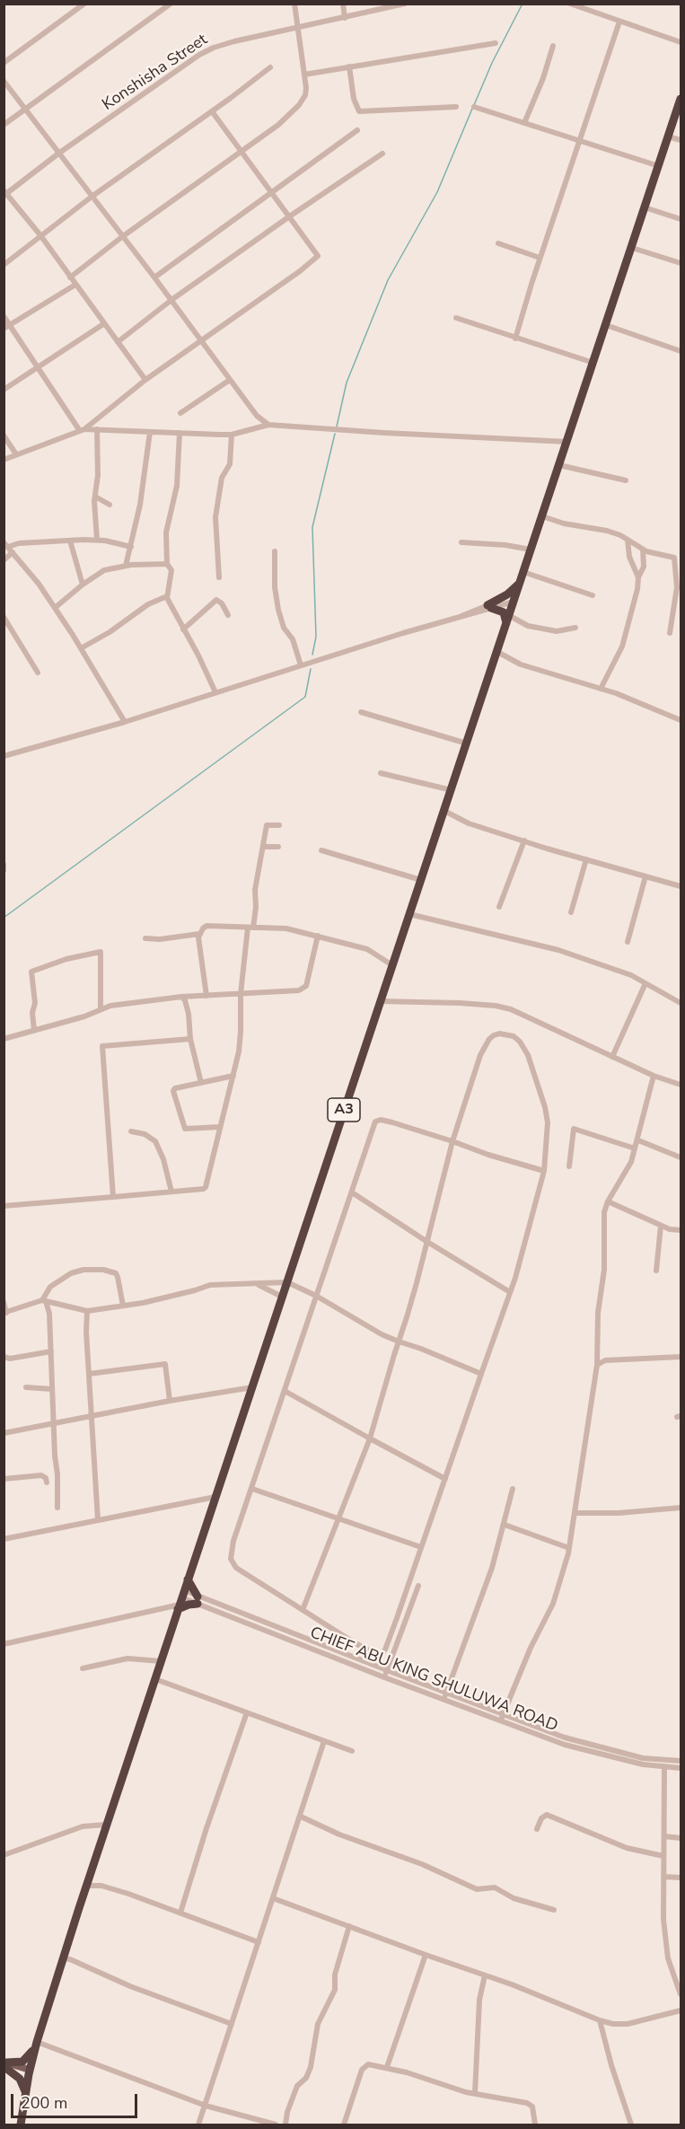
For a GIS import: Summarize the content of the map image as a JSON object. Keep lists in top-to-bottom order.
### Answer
{
  "streets": {
    "highway": ["A3"],
    "street": ["Konshisha Street", "CHIEF ABU KING SHULUWA ROAD"]
  },
  "scale_bar": "200 m"
}
